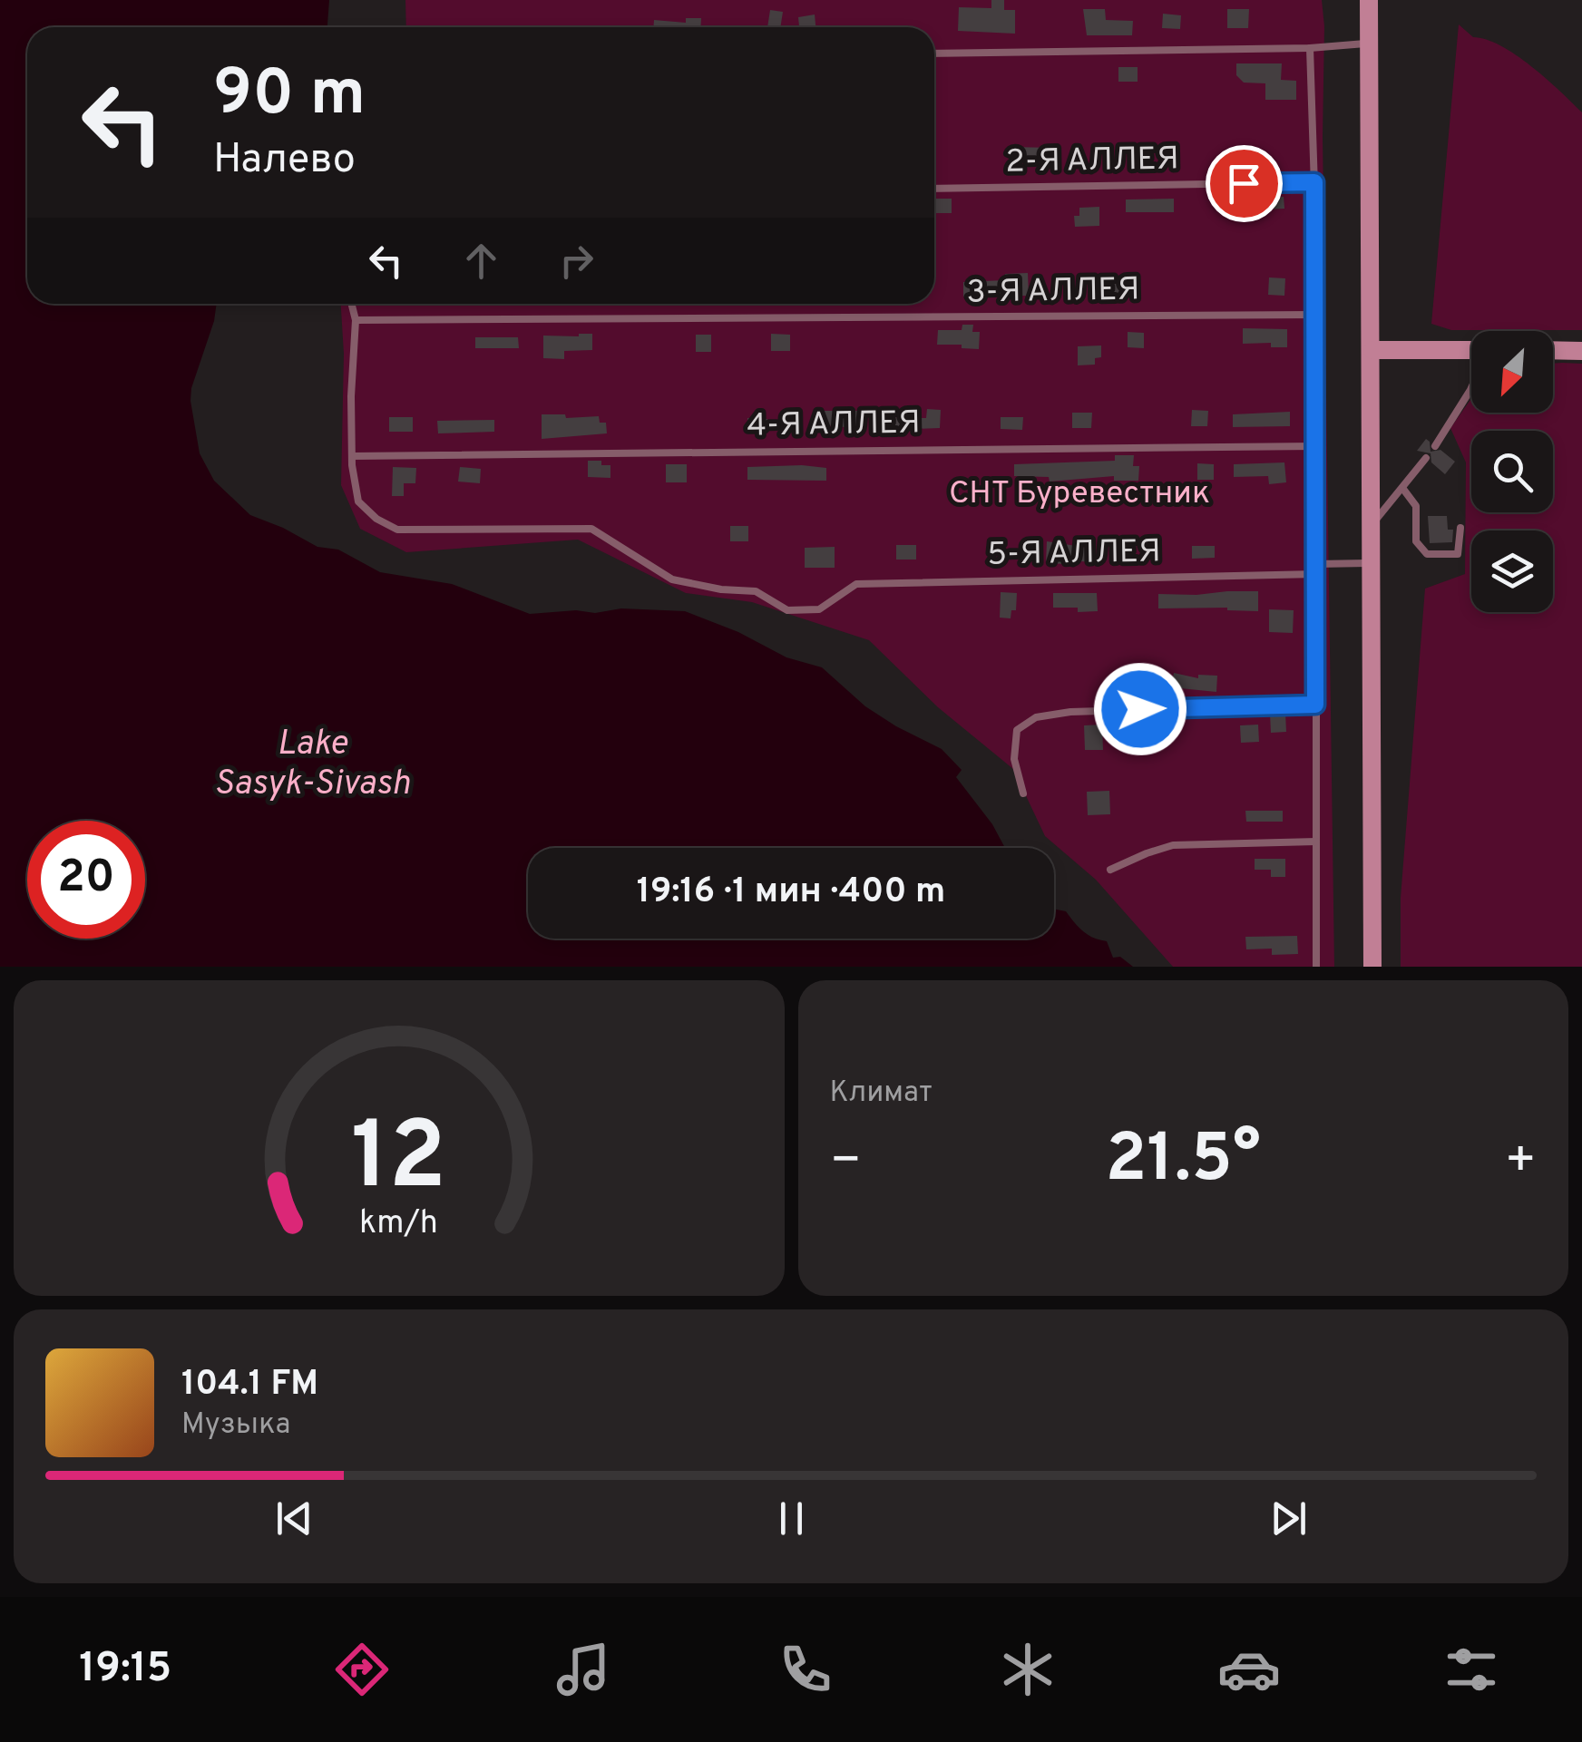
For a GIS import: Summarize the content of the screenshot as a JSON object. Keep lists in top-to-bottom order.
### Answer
{
  "streets": {
    "lane": [
      "2-Я АЛЛЕЯ",
      "3-Я АЛЛЕЯ",
      "4-Я АЛЛЕЯ",
      "5-Я АЛЛЕЯ"
    ]
  },
  "crossings": [
    ["3-Я АЛЛЕЯ", "5-Я АЛЛЕЯ"],
    ["4-Я АЛЛЕЯ", "5-Я АЛЛЕЯ"]
  ],
  "water": ["Lake Sasyk-Sivash"],
  "parks": ["СНТ Буревестник"],
  "north": "bottom left",
  "page": {
    "turn": ["90 m", "Налево"],
    "limit": "20",
    "trip": "19:16 · 1 мин · 400 m",
    "tile": "Климат",
    "heat": ["−", "21.5°", "+"],
    "song": ["104.1 FM", "Музыка"],
    "tabs": "19:15",
    "gauge": ["12", "km/h"]
  }
}
